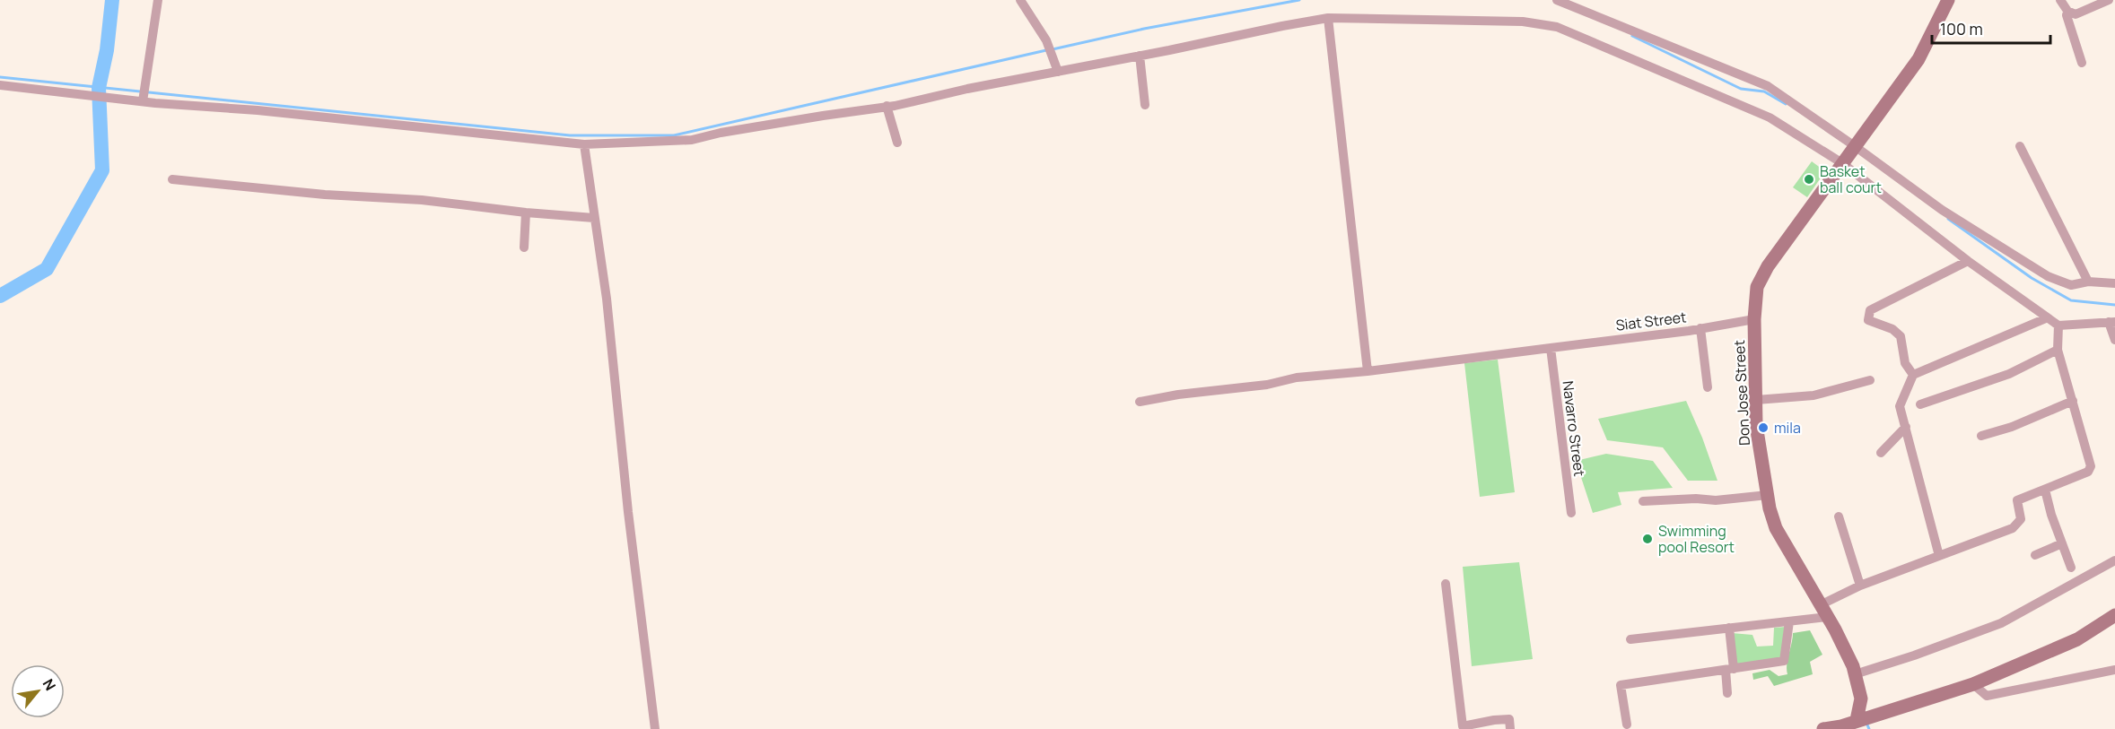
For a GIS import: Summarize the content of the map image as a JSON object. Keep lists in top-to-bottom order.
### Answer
{
  "streets": {
    "street": ["Siat Street", "Don Jose Street", "Navarro Street"]
  },
  "crossings": [
    ["Siat Street", "Don Jose Street"],
    ["Siat Street", "Navarro Street"]
  ],
  "places": ["Basket ball court", "mila", "Swimming pool Resort"],
  "scale_bar": "100 m",
  "north": "top right"
}
